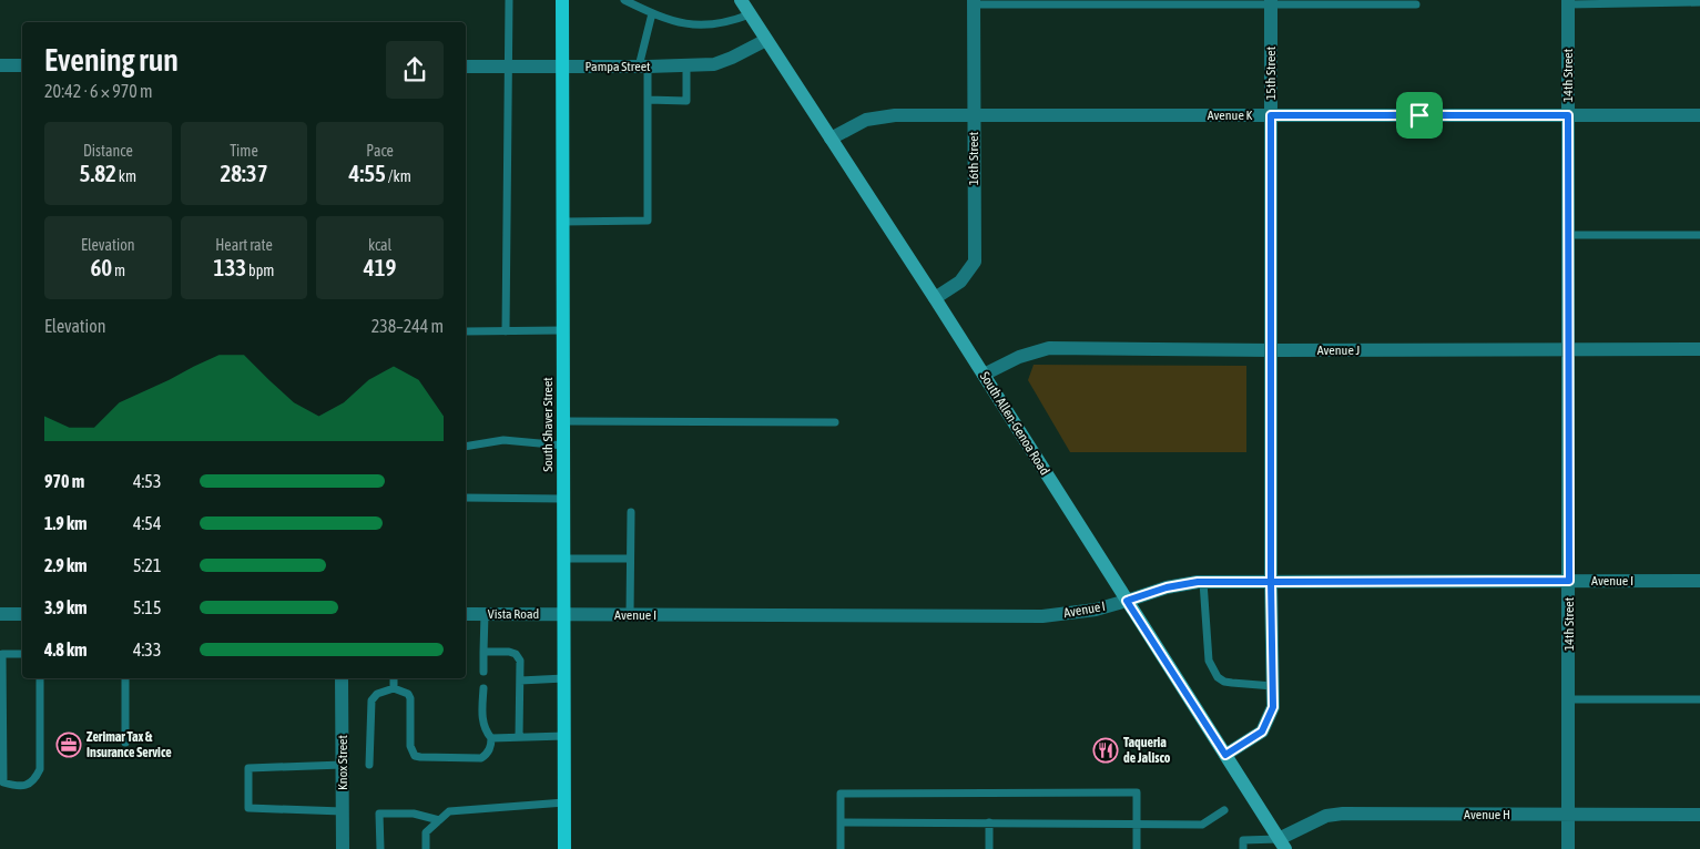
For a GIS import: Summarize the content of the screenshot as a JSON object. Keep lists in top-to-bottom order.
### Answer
{
  "streets": {
    "main road": ["South Allen-Genoa Road", "South Shaver Street"],
    "street": [
      "Pampa Street",
      "15th Street",
      "14th Street",
      "Avenue K",
      "16th Street",
      "Avenue J",
      "Avenue I",
      "Vista Road",
      "Knox Street",
      "Avenue H"
    ]
  },
  "crossings": [
    ["Pampa Street", "South Allen-Genoa Road"],
    ["Pampa Street", "South Shaver Street"],
    ["15th Street", "Avenue K"],
    ["15th Street", "Avenue J"],
    ["15th Street", "South Allen-Genoa Road"],
    ["15th Street", "Avenue I"],
    ["14th Street", "Avenue K"],
    ["14th Street", "Avenue J"],
    ["14th Street", "Avenue I"],
    ["14th Street", "Avenue H"],
    ["Avenue K", "16th Street"],
    ["Avenue K", "South Allen-Genoa Road"],
    ["16th Street", "South Allen-Genoa Road"],
    ["Avenue J", "South Allen-Genoa Road"],
    ["South Allen-Genoa Road", "Avenue I"],
    ["South Allen-Genoa Road", "Avenue H"],
    ["South Shaver Street", "Avenue I"],
    ["South Shaver Street", "Vista Road"],
    ["Avenue I", "Vista Road"]
  ],
  "places": {
    "office": ["Zerimar Tax & Insurance Service"],
    "restaurant": ["Taqueria de Jalisco"]
  },
  "page": {
    "heading": ["Evening run", "20:42 · 6 × 970 m"],
    "stats": [
      ["Distance", "5.82 km"],
      ["Time", "28:37"],
      ["Pace", "4:55 /km"],
      ["Elevation", "60 m"],
      ["Heart rate", "133 bpm"],
      ["kcal", "419"]
    ],
    "chart": ["Elevation", "238–244 m"],
    "list": [
      {
        "name": "970 m",
        "note": "4:53"
      },
      {
        "name": "1.9 km",
        "note": "4:54"
      },
      {
        "name": "2.9 km",
        "note": "5:21"
      },
      {
        "name": "3.9 km",
        "note": "5:15"
      },
      {
        "name": "4.8 km",
        "note": "4:33"
      }
    ]
  }
}
